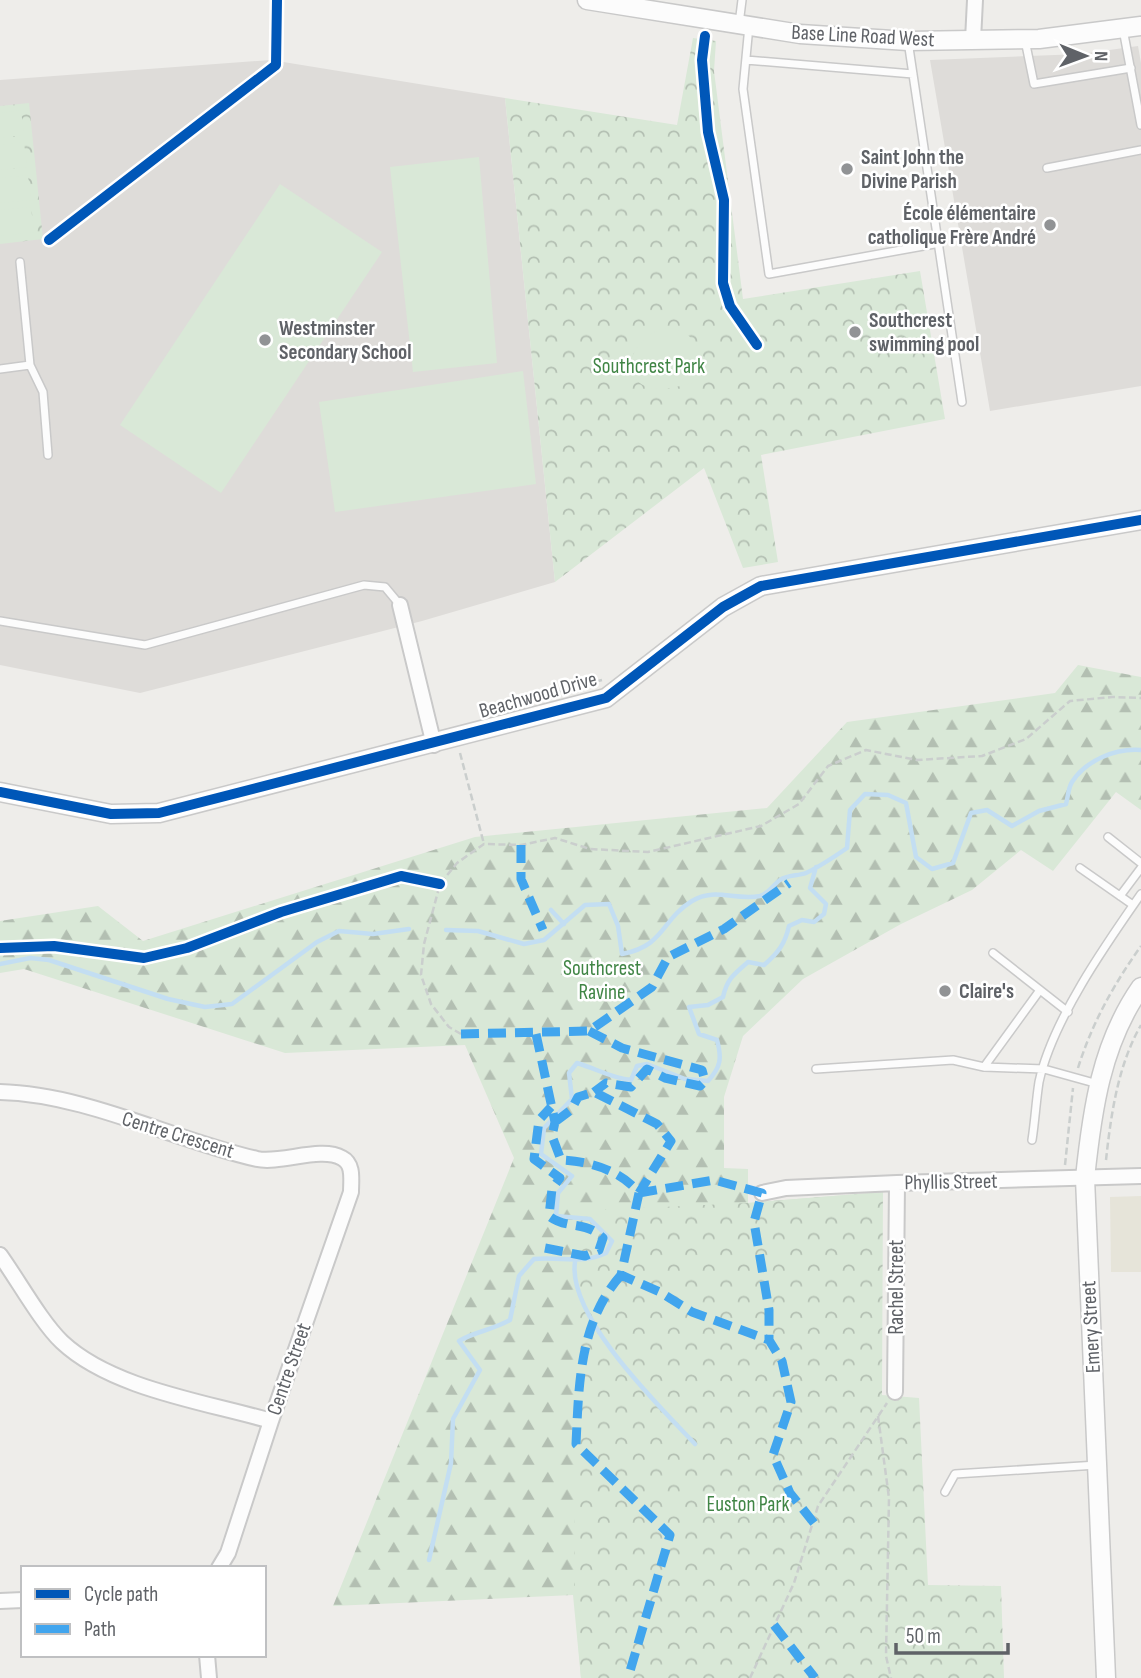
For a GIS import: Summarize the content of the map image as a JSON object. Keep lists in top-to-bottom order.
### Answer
{
  "streets": {
    "street": [
      "Base Line Road West",
      "Beachwood Drive",
      "Centre Crescent",
      "Phyllis Street",
      "Rachel Street",
      "Emery Street",
      "Centre Street"
    ]
  },
  "crossings": [
    ["Centre Crescent", "Centre Street"],
    ["Phyllis Street", "Rachel Street"],
    ["Phyllis Street", "Emery Street"]
  ],
  "parks": ["Southcrest Park", "Southcrest Ravine", "Euston Park"],
  "places": [
    "Saint John the Divine Parish",
    "École élémentaire catholique Frère André",
    "Southcrest swimming pool",
    "Westminster Secondary School",
    "Claire's"
  ],
  "legend": ["Cycle path", "Path"],
  "scale_bar": "50 m",
  "north": "right"
}
